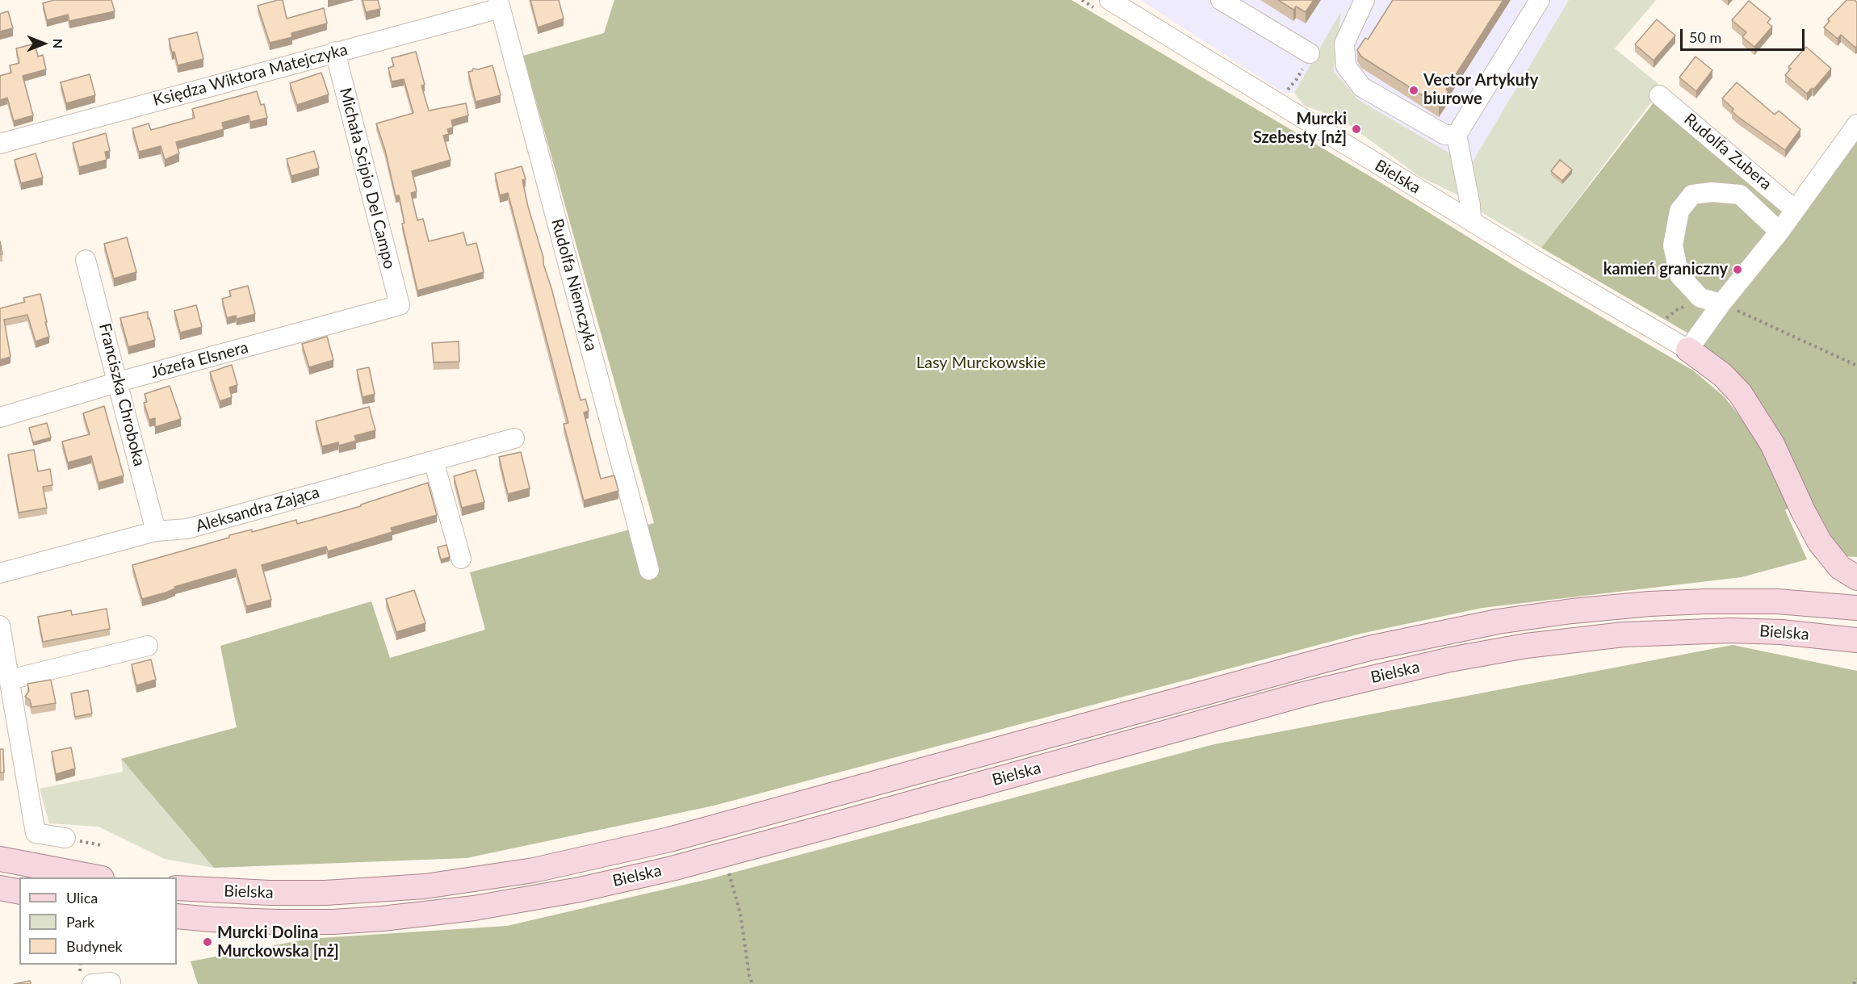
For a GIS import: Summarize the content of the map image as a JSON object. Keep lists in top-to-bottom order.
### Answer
{
  "streets": {
    "main road": ["Bielska"],
    "street": [
      "Księdza Wiktora Matejczyka",
      "Rudolfa Zubera",
      "Michała Scipio Del Campo",
      "Rudolfa Niemczyka",
      "Józefa Elsnera",
      "Franciszka Chroboka",
      "Aleksandra Zająca"
    ]
  },
  "crossings": [
    ["Księdza Wiktora Matejczyka", "Michała Scipio Del Campo"],
    ["Księdza Wiktora Matejczyka", "Rudolfa Niemczyka"],
    ["Michała Scipio Del Campo", "Józefa Elsnera"],
    ["Józefa Elsnera", "Franciszka Chroboka"],
    ["Franciszka Chroboka", "Aleksandra Zająca"]
  ],
  "parks": ["Lasy Murckowskie"],
  "places": [
    "Vector Artykuły biurowe",
    "Murcki Szebesty [nż]",
    "kamień graniczny",
    "Murcki Dolina Murckowska [nż]"
  ],
  "legend": ["Ulica", "Park", "Budynek"],
  "scale_bar": "50 m",
  "north": "right"
}
